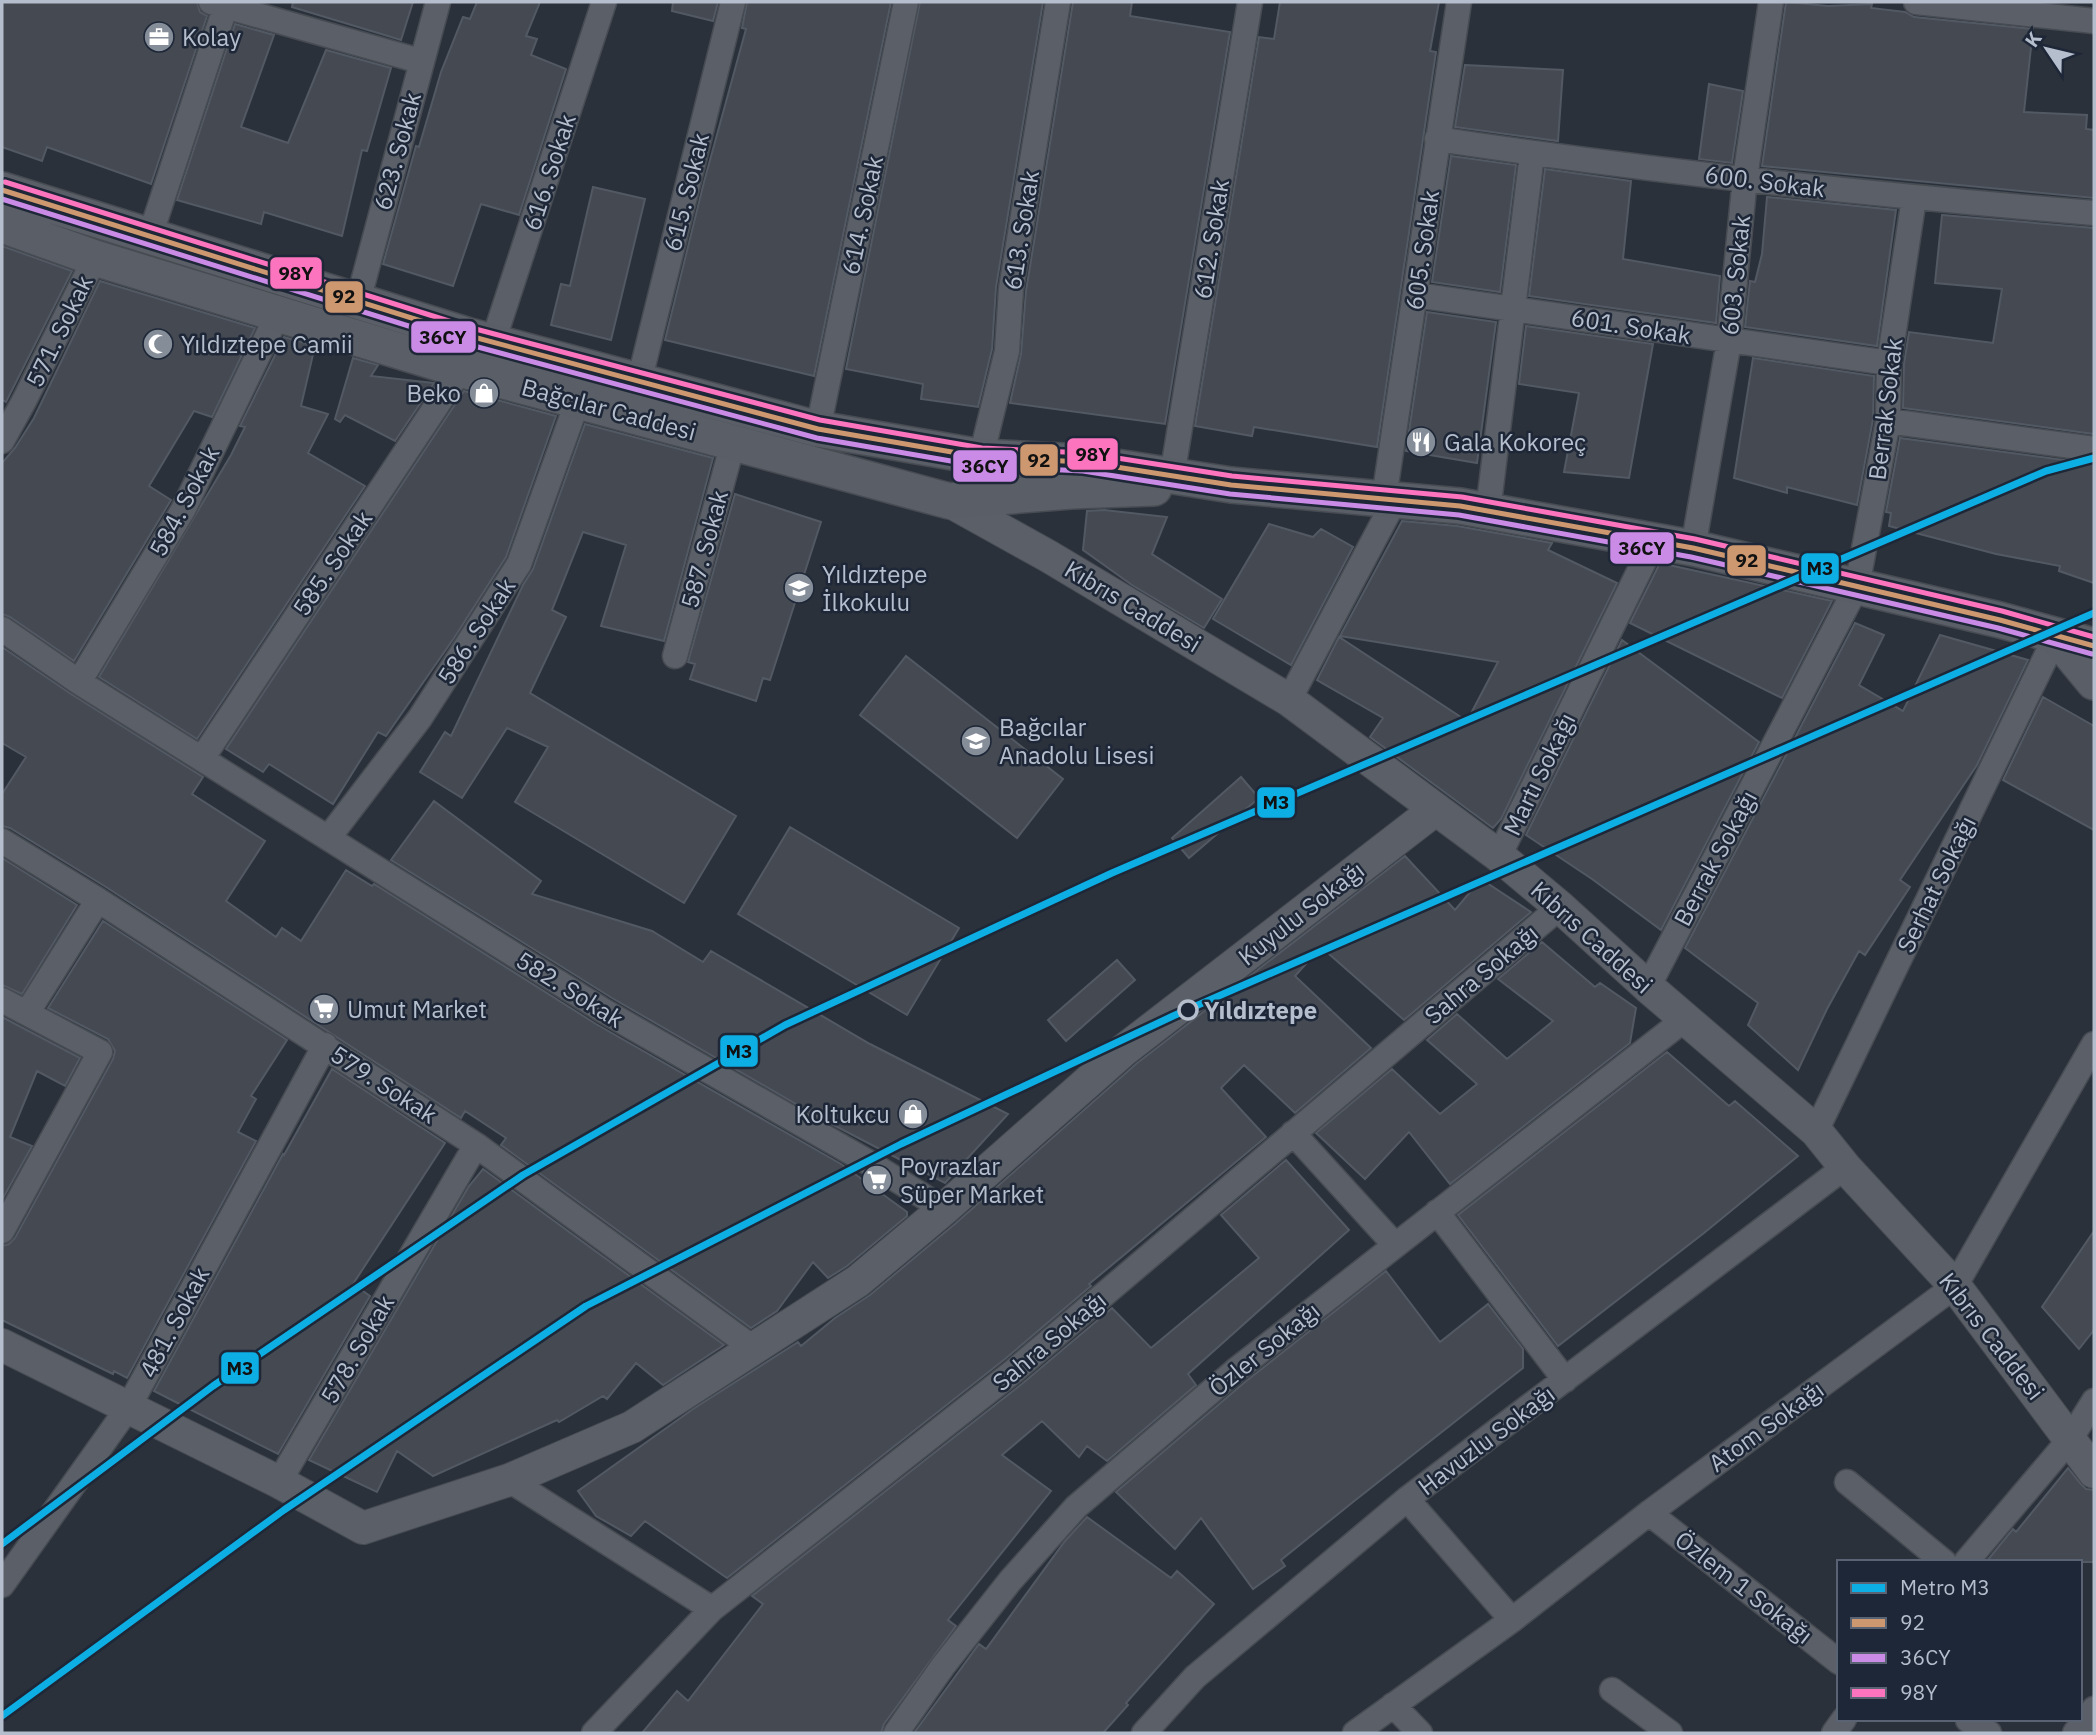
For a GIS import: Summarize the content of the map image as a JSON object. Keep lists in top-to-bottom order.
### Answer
{
  "streets": {
    "main road": ["Bağcılar Caddesi"],
    "street": [
      "623. Sokak",
      "616. Sokak",
      "600. Sokak",
      "615. Sokak",
      "614. Sokak",
      "613. Sokak",
      "612. Sokak",
      "605. Sokak",
      "603. Sokak",
      "601. Sokak",
      "571. Sokak",
      "Berrak Sokak",
      "584. Sokak",
      "587. Sokak",
      "585. Sokak",
      "Kıbrıs Caddesi",
      "586. Sokak",
      "Martı Sokağı",
      "Berrak Sokağı",
      "Serhat Sokağı",
      "Kuyulu Sokağı",
      "Sahra Sokağı",
      "582. Sokak",
      "579. Sokak",
      "481. Sokak",
      "578. Sokak",
      "Özler Sokağı",
      "Atom Sokağı",
      "Havuzlu Sokağı",
      "Özlem 1 Sokağı"
    ]
  },
  "crossings": [
    ["623. Sokak", "Bağcılar Caddesi"],
    ["616. Sokak", "Bağcılar Caddesi"],
    ["600. Sokak", "605. Sokak"],
    ["600. Sokak", "603. Sokak"],
    ["600. Sokak", "Berrak Sokak"],
    ["615. Sokak", "Bağcılar Caddesi"],
    ["614. Sokak", "Bağcılar Caddesi"],
    ["613. Sokak", "Bağcılar Caddesi"],
    ["612. Sokak", "Bağcılar Caddesi"],
    ["605. Sokak", "601. Sokak"],
    ["605. Sokak", "Bağcılar Caddesi"],
    ["605. Sokak", "Kıbrıs Caddesi"],
    ["603. Sokak", "601. Sokak"],
    ["603. Sokak", "Bağcılar Caddesi"],
    ["601. Sokak", "Berrak Sokak"],
    ["571. Sokak", "Bağcılar Caddesi"],
    ["Bağcılar Caddesi", "Berrak Sokak"],
    ["Bağcılar Caddesi", "584. Sokak"],
    ["Bağcılar Caddesi", "587. Sokak"],
    ["Bağcılar Caddesi", "585. Sokak"],
    ["Bağcılar Caddesi", "Kıbrıs Caddesi"],
    ["Bağcılar Caddesi", "586. Sokak"],
    ["Bağcılar Caddesi", "Martı Sokağı"],
    ["Bağcılar Caddesi", "Serhat Sokağı"],
    ["Berrak Sokak", "Berrak Sokağı"],
    ["584. Sokak", "582. Sokak"],
    ["585. Sokak", "582. Sokak"],
    ["Kıbrıs Caddesi", "Martı Sokağı"],
    ["Kıbrıs Caddesi", "Berrak Sokağı"],
    ["Kıbrıs Caddesi", "Serhat Sokağı"],
    ["Kıbrıs Caddesi", "Kuyulu Sokağı"],
    ["Kıbrıs Caddesi", "Sahra Sokağı"],
    ["Kıbrıs Caddesi", "Özler Sokağı"],
    ["Kıbrıs Caddesi", "Atom Sokağı"],
    ["Kıbrıs Caddesi", "Havuzlu Sokağı"],
    ["586. Sokak", "582. Sokak"],
    ["Kuyulu Sokağı", "582. Sokak"],
    ["Kuyulu Sokağı", "579. Sokak"],
    ["Kuyulu Sokağı", "481. Sokak"],
    ["Kuyulu Sokağı", "578. Sokak"],
    ["579. Sokak", "481. Sokak"],
    ["579. Sokak", "578. Sokak"],
    ["Atom Sokağı", "Özlem 1 Sokağı"]
  ],
  "places": {
    "office": ["Kolay"],
    "mosque": ["Yıldıztepe Camii"],
    "shop": ["Beko", "Koltukcu"],
    "restaurant": ["Gala Kokoreç"],
    "school or university": ["Yıldıztepe İlkokulu", "Bağcılar Anadolu Lisesi"],
    "supermarket": ["Umut Market", "Poyrazlar Süper Market"],
    "other": ["Yıldıztepe"]
  },
  "lines": [
    "transit line 98Y",
    "transit line 92",
    "transit line 36CY",
    "metro line M3"
  ],
  "legend": [
    "Metro M3",
    "92",
    "36CY",
    "98Y"
  ],
  "north": "top left"
}
